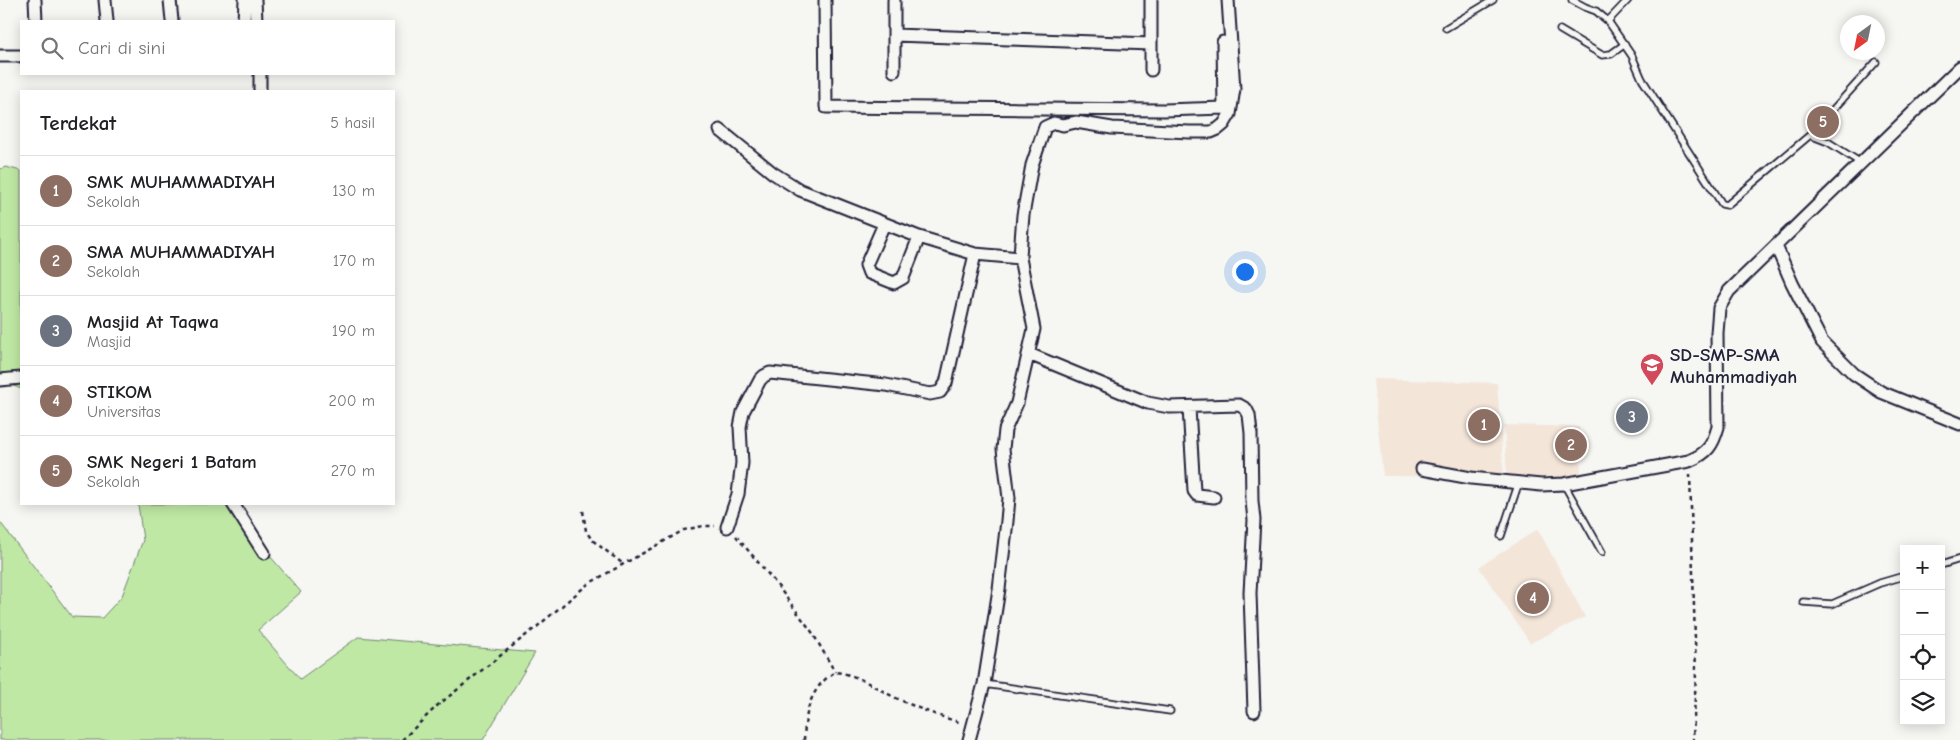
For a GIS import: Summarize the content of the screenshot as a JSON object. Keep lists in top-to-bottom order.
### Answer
{
  "places": {
    "school or university": ["SD-SMP-SMA Muhammadiyah"]
  },
  "north": "bottom left",
  "page": {
    "search": "Cari di sini",
    "heading": ["Terdekat", "5 hasil"],
    "pins": [
      "5",
      "3",
      "1",
      "2",
      "4"
    ],
    "list": [
      {
        "mark": "1",
        "name": "SMK MUHAMMADIYAH",
        "note": "Sekolah",
        "value": "130 m"
      },
      {
        "mark": "2",
        "name": "SMA MUHAMMADIYAH",
        "note": "Sekolah",
        "value": "170 m"
      },
      {
        "mark": "3",
        "name": "Masjid At Taqwa",
        "note": "Masjid",
        "value": "190 m"
      },
      {
        "mark": "4",
        "name": "STIKOM",
        "note": "Universitas",
        "value": "200 m"
      },
      {
        "mark": "5",
        "name": "SMK Negeri 1 Batam",
        "note": "Sekolah",
        "value": "270 m"
      }
    ],
    "map_buttons": ["+", "−"]
  }
}
